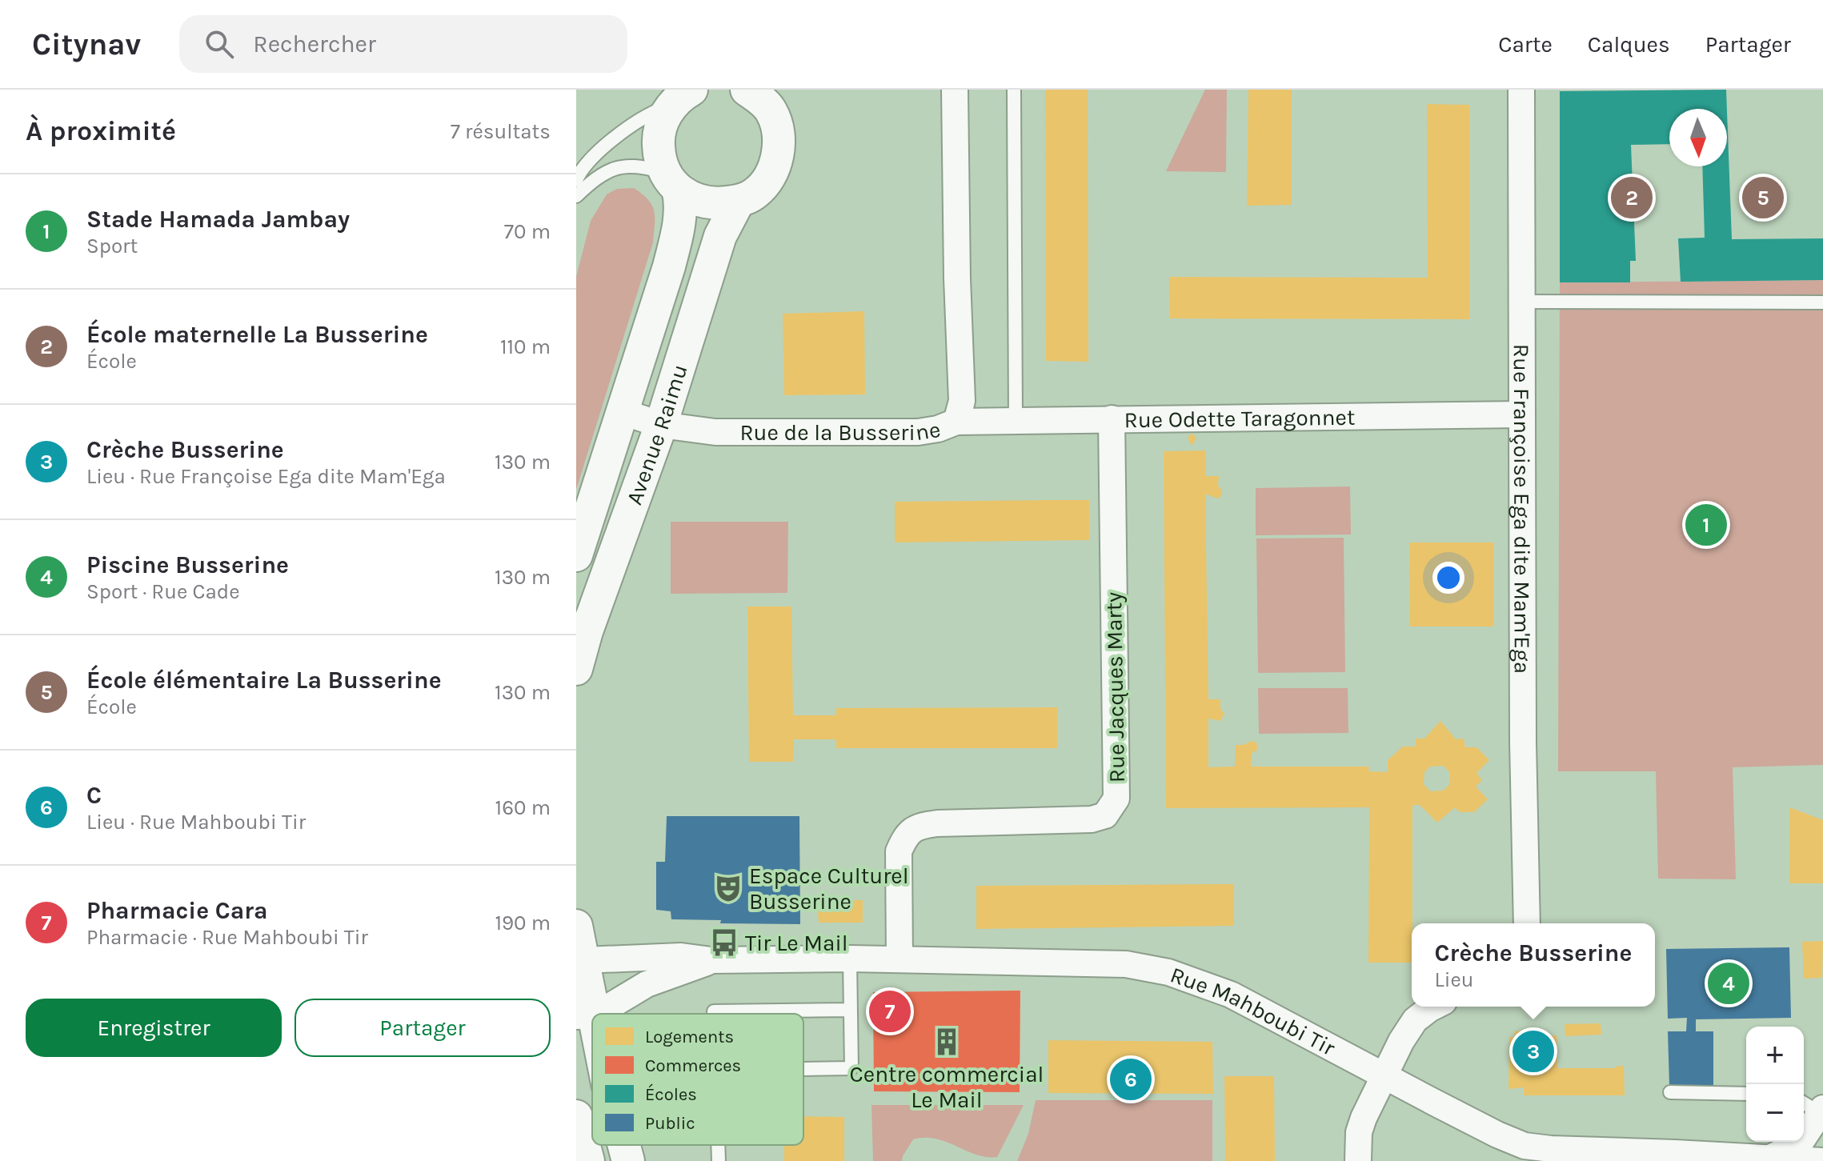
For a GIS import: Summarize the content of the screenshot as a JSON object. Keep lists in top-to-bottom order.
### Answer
{
  "streets": {
    "street": [
      "Rue Odette Taragonnet",
      "Rue de la Busserine",
      "Avenue Raimu",
      "Rue Françoise Ega dite Mam'Ega",
      "Rue Jacques Marty",
      "Rue Mahboubi Tir"
    ]
  },
  "crossings": [
    ["Rue Odette Taragonnet", "Rue de la Busserine"],
    ["Rue Odette Taragonnet", "Rue Françoise Ega dite Mam'Ega"],
    ["Rue Odette Taragonnet", "Rue Jacques Marty"],
    ["Rue de la Busserine", "Avenue Raimu"],
    ["Rue Jacques Marty", "Rue Mahboubi Tir"]
  ],
  "places": {
    "theatre": ["Espace Culturel Busserine"],
    "bus stop": ["Tir Le Mail"],
    "building": ["Centre commercial Le Mail"]
  },
  "legend": [
    "Logements",
    "Commerces",
    "Écoles",
    "Public"
  ],
  "north": "bottom",
  "page": {
    "header": "Citynav",
    "search": "Rechercher",
    "nav": ["Carte", "Calques", "Partager"],
    "heading": ["À proximité", "7 résultats"],
    "list": [
      {
        "mark": "1",
        "name": "Stade Hamada Jambay",
        "note": "Sport",
        "value": "70 m"
      },
      {
        "mark": "2",
        "name": "École maternelle La Busserine",
        "note": "École",
        "value": "110 m"
      },
      {
        "mark": "3",
        "name": "Crèche Busserine",
        "note": "Lieu · Rue Françoise Ega dite Mam'Ega",
        "value": "130 m"
      },
      {
        "mark": "4",
        "name": "Piscine Busserine",
        "note": "Sport · Rue Cade",
        "value": "130 m"
      },
      {
        "mark": "5",
        "name": "École élémentaire La Busserine",
        "note": "École",
        "value": "130 m"
      },
      {
        "mark": "6",
        "name": "C",
        "note": "Lieu · Rue Mahboubi Tir",
        "value": "160 m"
      },
      {
        "mark": "7",
        "name": "Pharmacie Cara",
        "note": "Pharmacie · Rue Mahboubi Tir",
        "value": "190 m"
      }
    ],
    "pins": [
      "2",
      "5",
      "1",
      "4",
      "7",
      "3",
      "6"
    ],
    "popup": ["Crèche Busserine", "Lieu"],
    "buttons": ["Enregistrer", "Partager"],
    "map_buttons": ["+", "−"]
  }
}
